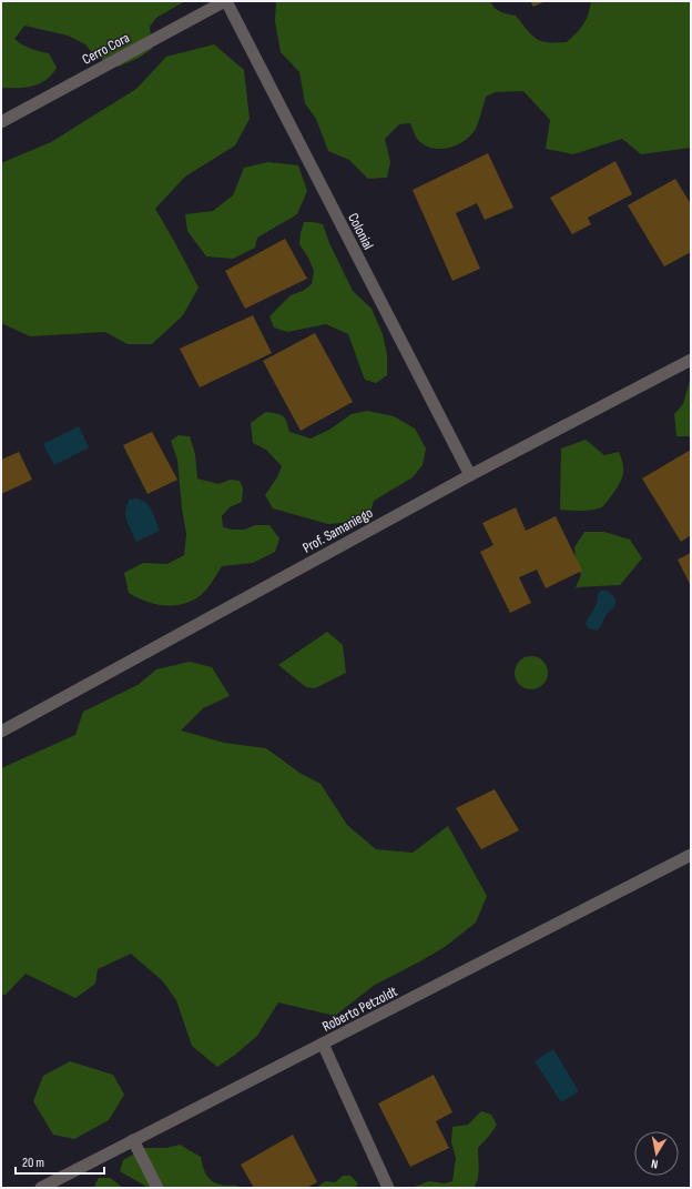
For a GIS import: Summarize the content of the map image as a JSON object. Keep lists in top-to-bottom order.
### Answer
{
  "streets": {
    "street": [
      "Cerro Cora",
      "Colonial",
      "Prof. Samaniego",
      "Roberto Petzoldt"
    ]
  },
  "crossings": [
    ["Cerro Cora", "Colonial"],
    ["Colonial", "Prof. Samaniego"]
  ],
  "scale_bar": "20 m",
  "north": "bottom"
}
